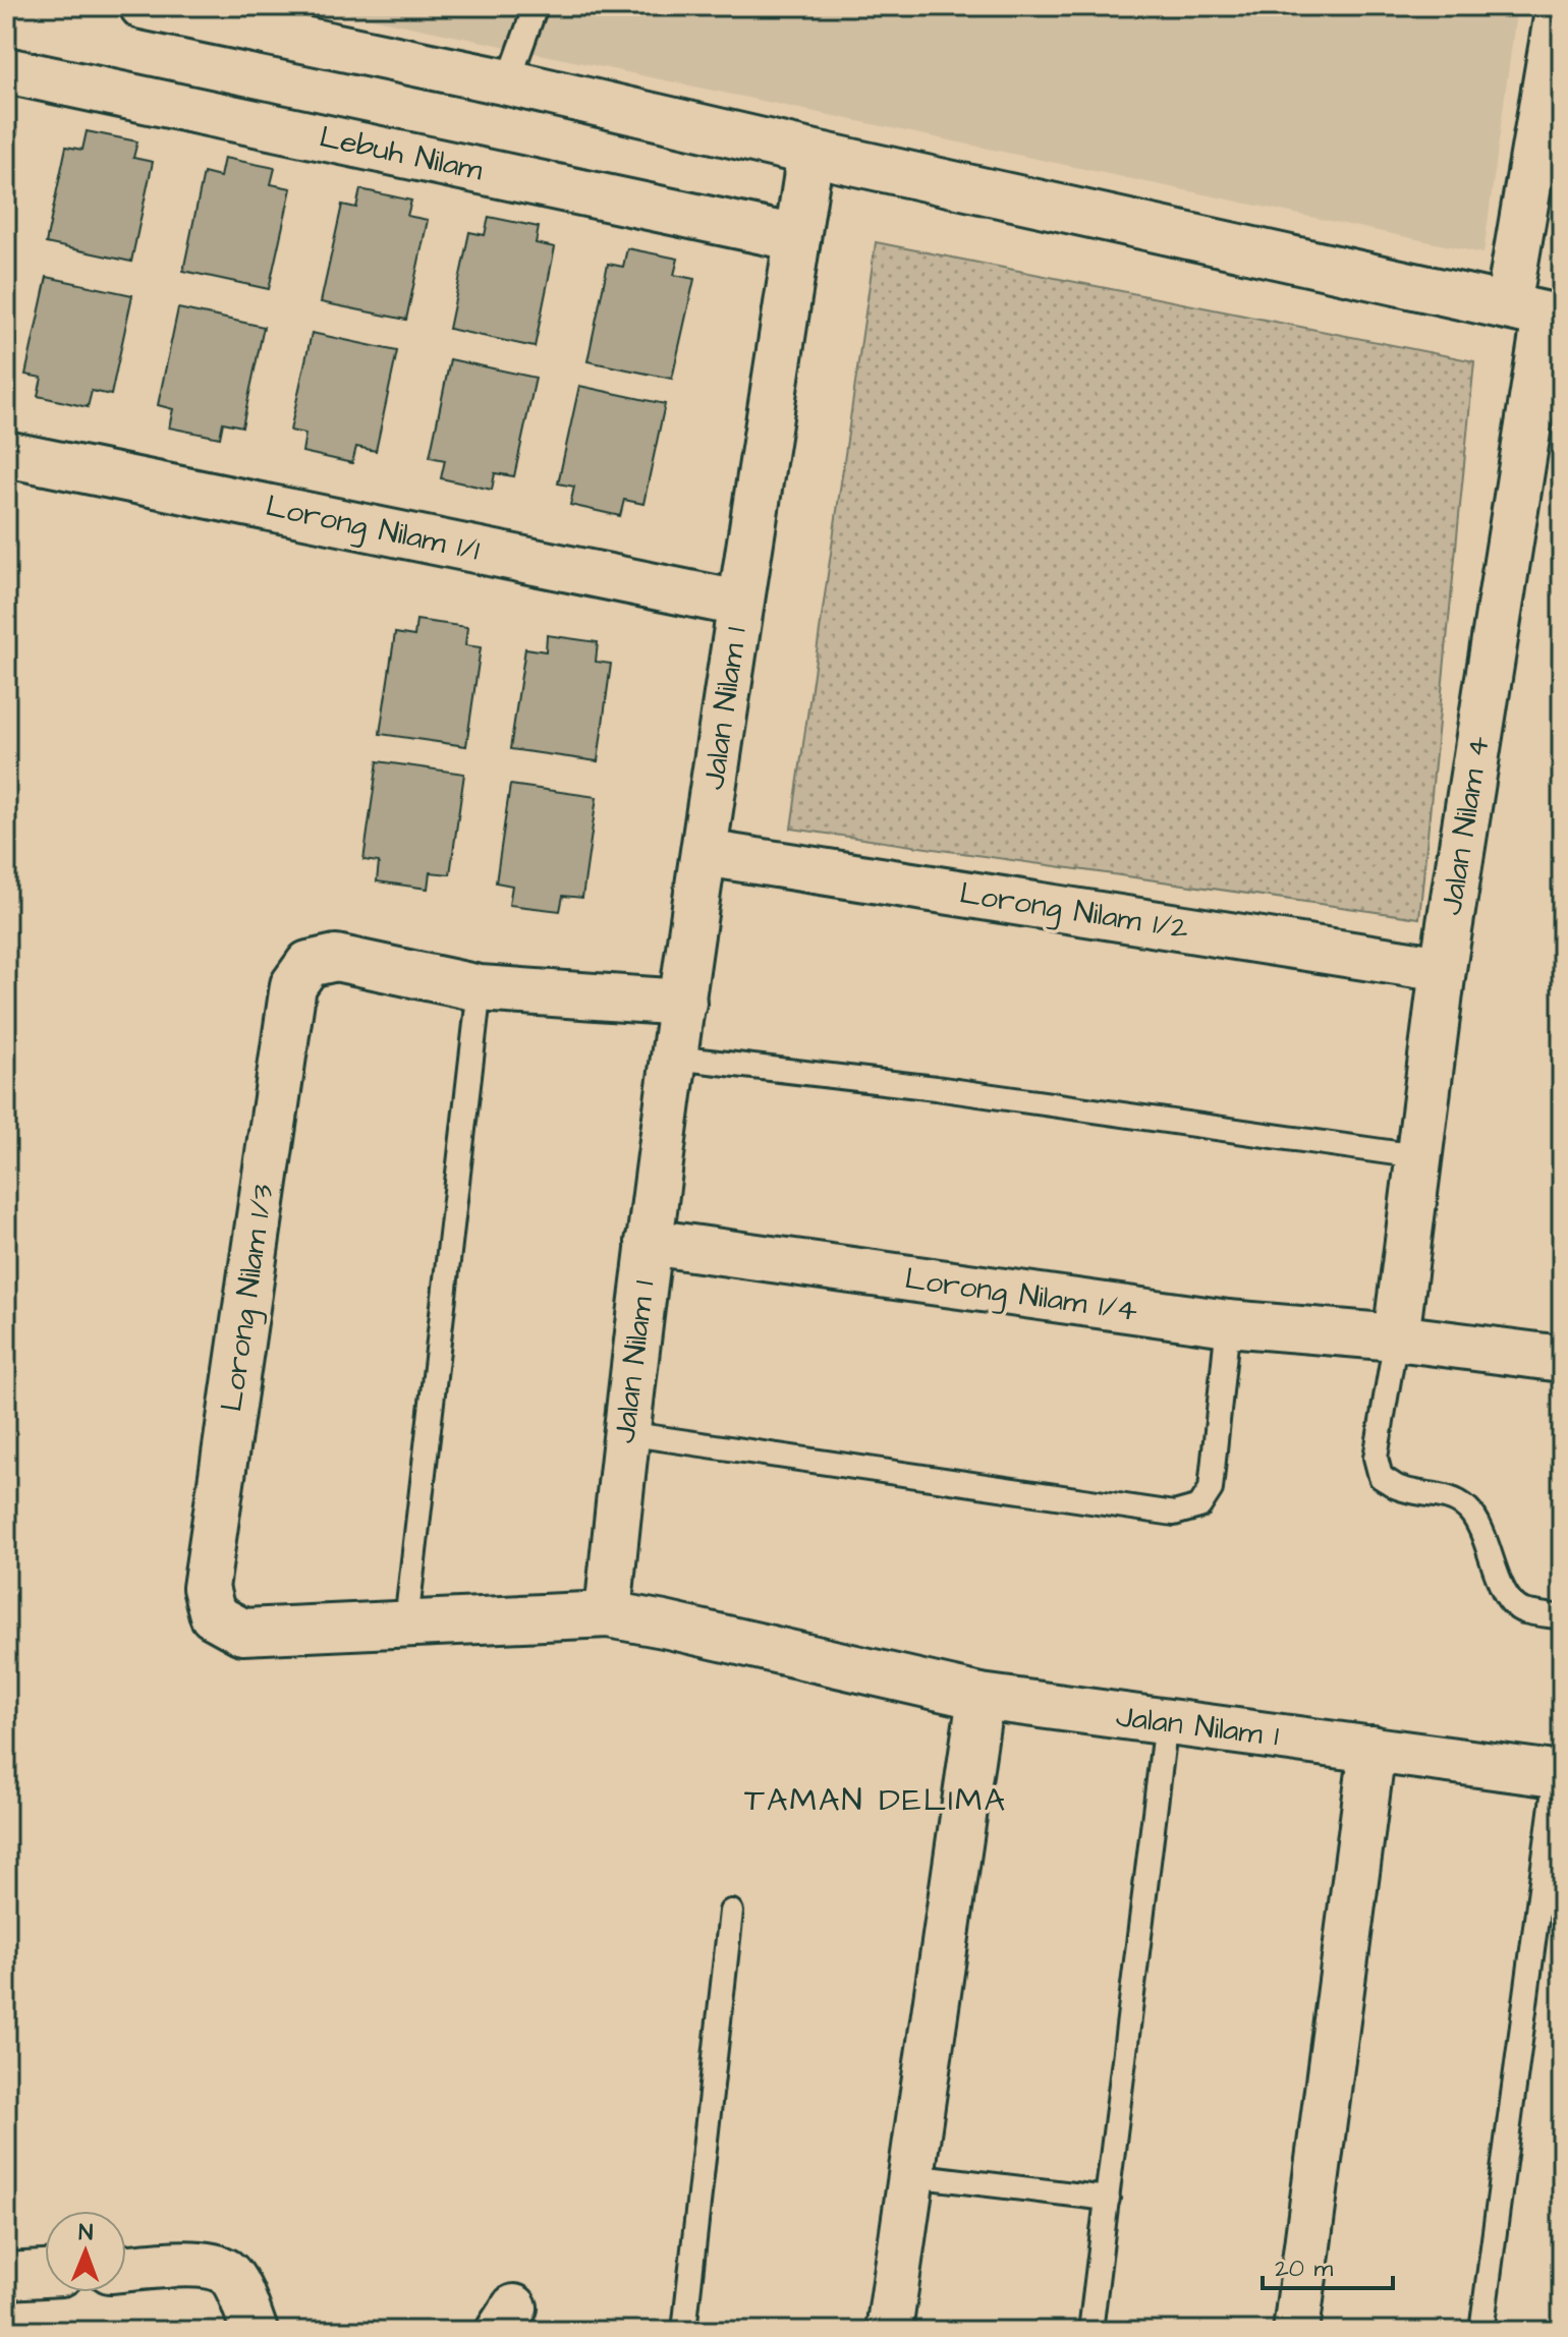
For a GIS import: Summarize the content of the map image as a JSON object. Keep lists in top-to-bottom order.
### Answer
{
  "streets": {
    "street": [
      "Lebuh Nilam",
      "Lorong Nilam 1/1",
      "Jalan Nilam 1",
      "Jalan Nilam 4",
      "Lorong Nilam 1/2",
      "Lorong Nilam 1/4",
      "Lorong Nilam 1/3"
    ]
  },
  "crossings": [
    ["Lebuh Nilam", "Jalan Nilam 1"],
    ["Lorong Nilam 1/1", "Jalan Nilam 1"],
    ["Jalan Nilam 1", "Lorong Nilam 1/2"],
    ["Jalan Nilam 1", "Lorong Nilam 1/4"],
    ["Jalan Nilam 1", "Lorong Nilam 1/3"],
    ["Jalan Nilam 4", "Lorong Nilam 1/2"],
    ["Jalan Nilam 4", "Lorong Nilam 1/4"]
  ],
  "districts": ["TAMAN DELIMA"],
  "scale_bar": "20 m",
  "north": "top"
}
